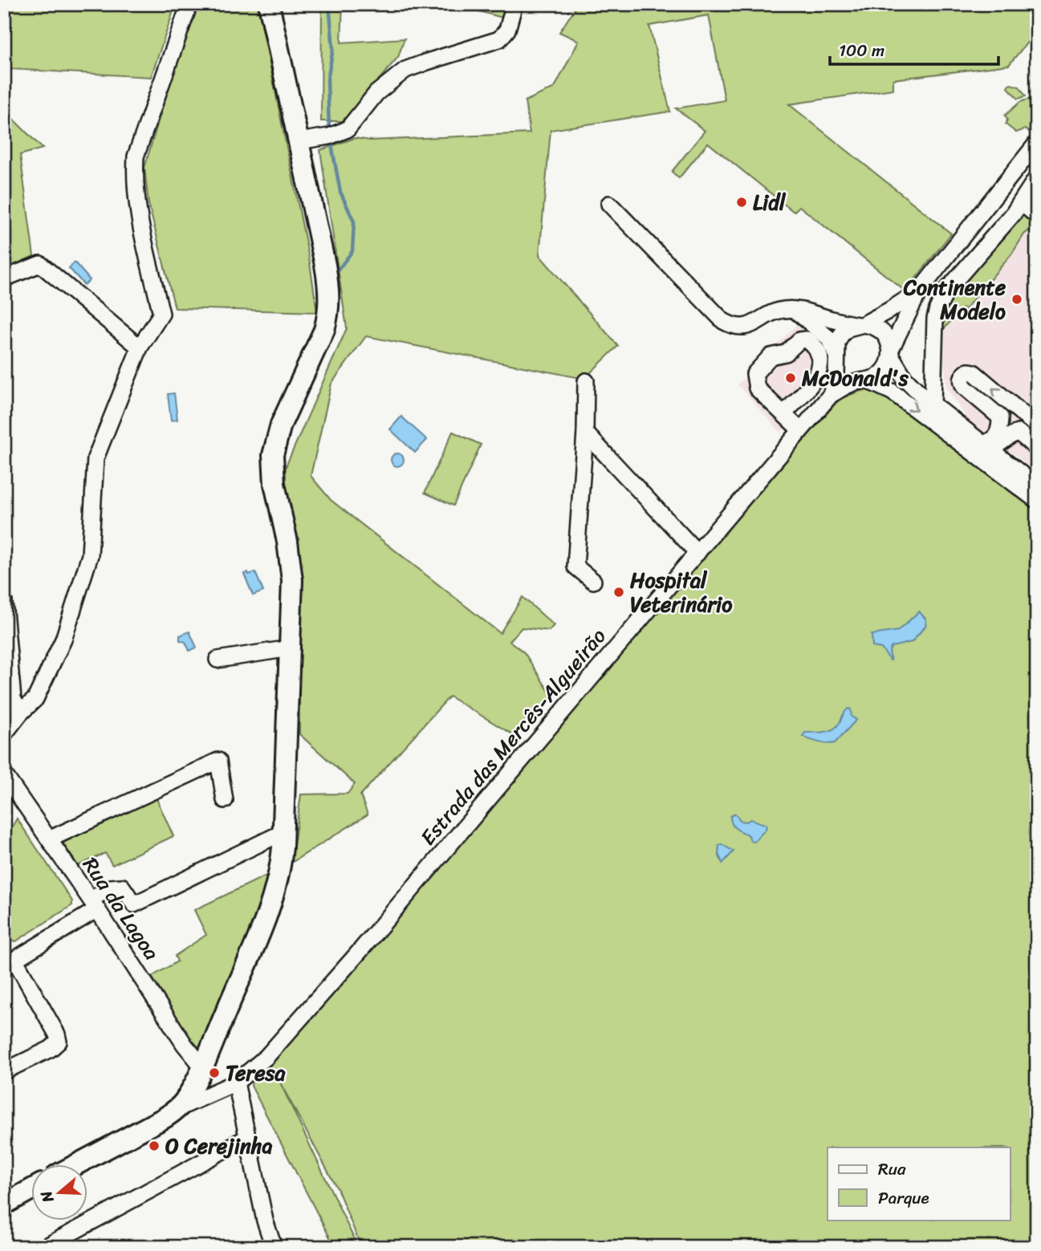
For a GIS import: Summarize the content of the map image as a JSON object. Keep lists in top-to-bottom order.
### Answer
{
  "streets": {
    "street": ["Estrada das Mercês-Algueirão", "Rua da Lagoa"]
  },
  "crossings": [
    ["Estrada das Mercês-Algueirão", "Rua da Lagoa"]
  ],
  "places": [
    "Lidl",
    "Continente Modelo",
    "McDonald's",
    "Hospital Veterinário",
    "Teresa",
    "O Cerejinha"
  ],
  "legend": ["Rua", "Parque"],
  "scale_bar": "100 m",
  "north": "left"
}
